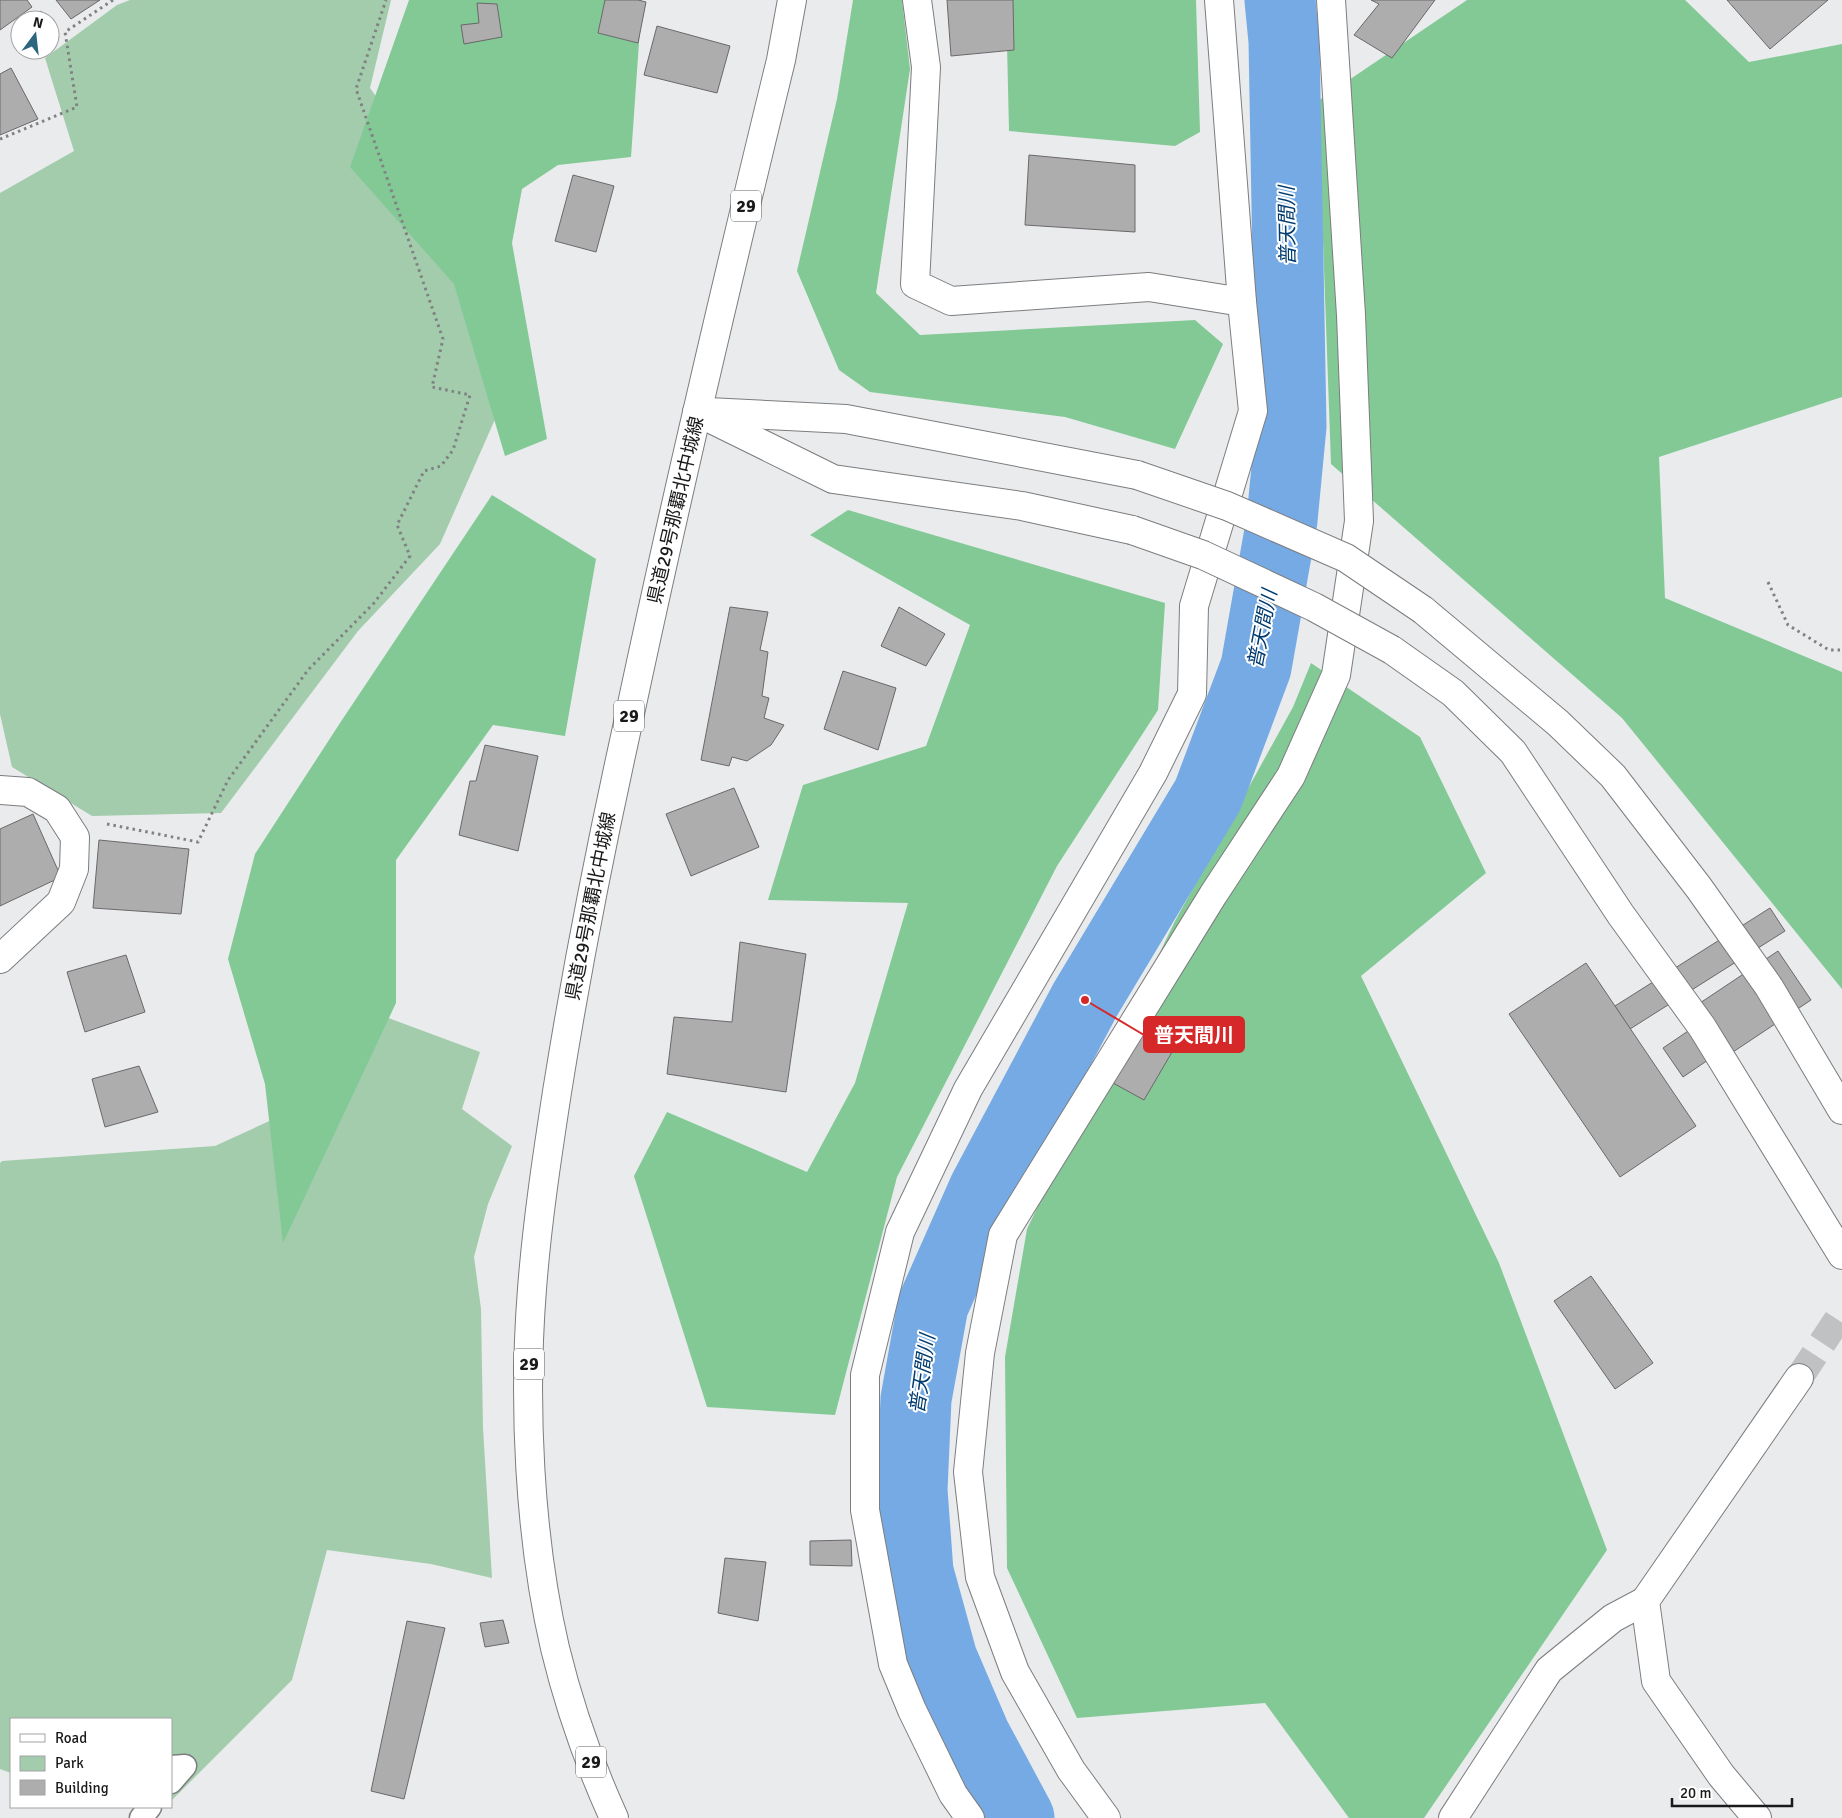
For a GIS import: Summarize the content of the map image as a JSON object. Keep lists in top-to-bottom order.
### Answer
{
  "streets": {
    "main road": ["29", "県道29号那覇北中城線"]
  },
  "water": ["普天間川"],
  "places": ["普天間川"],
  "legend": ["Road", "Park", "Building"],
  "scale_bar": "20 m",
  "north": "top"
}
